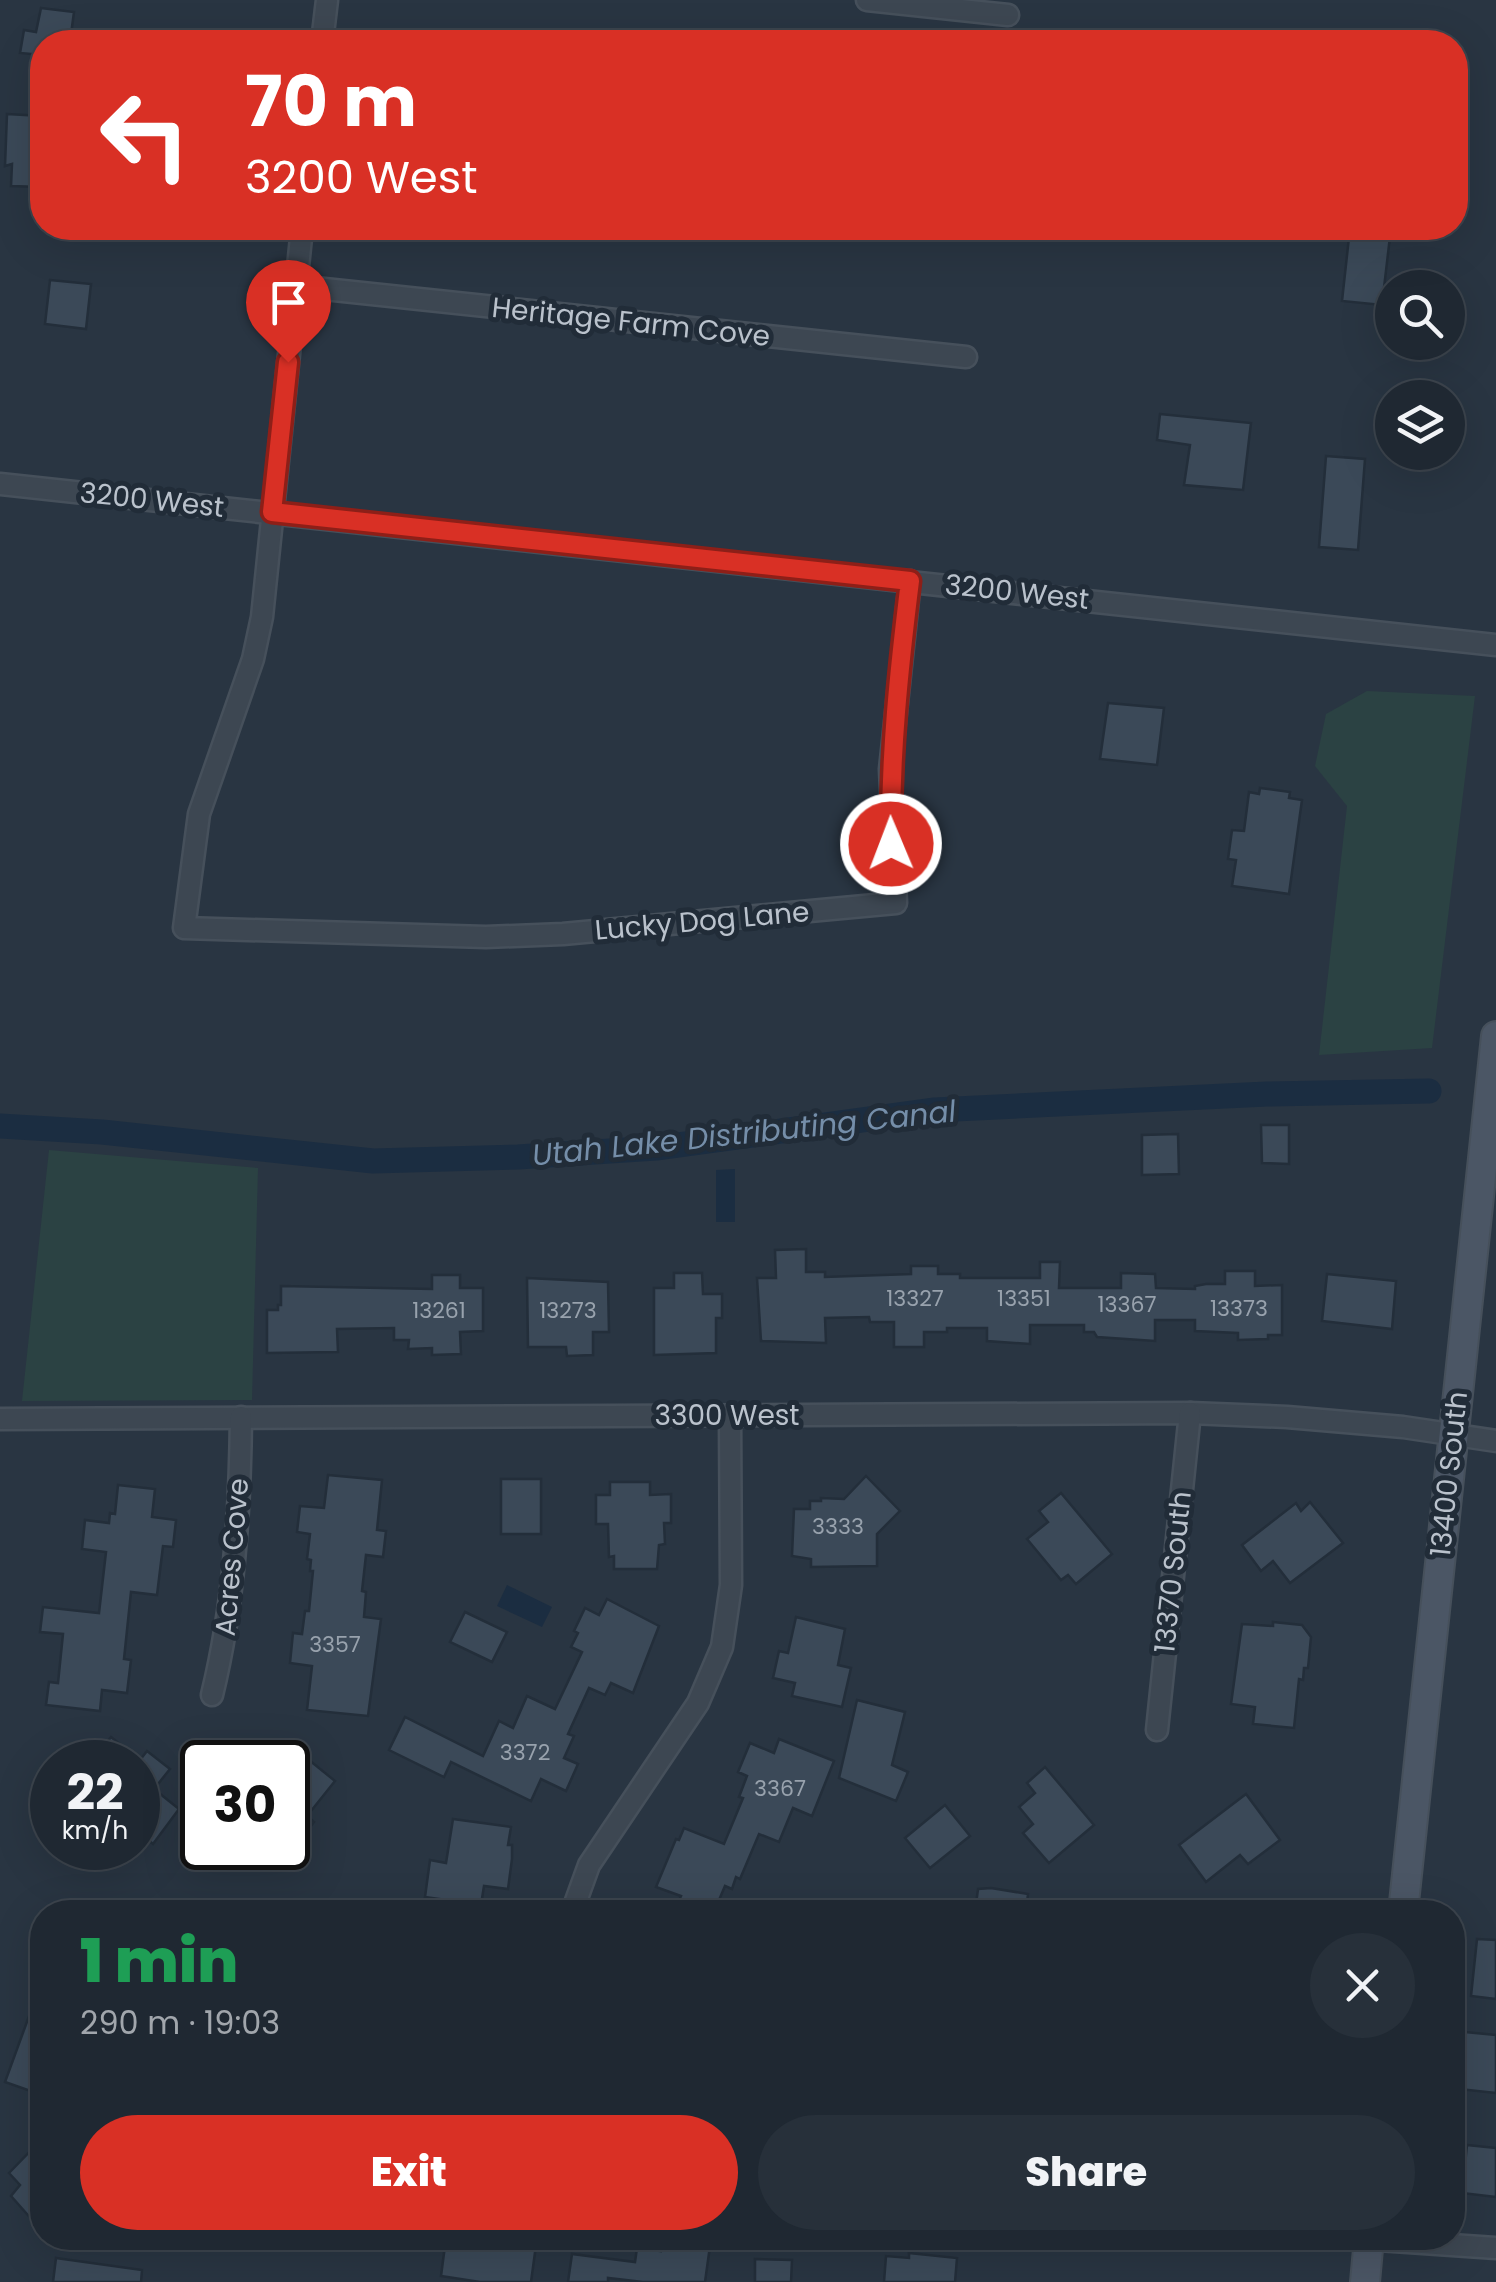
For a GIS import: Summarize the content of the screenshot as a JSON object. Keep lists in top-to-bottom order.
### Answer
{
  "streets": {
    "main road": ["13400 South"],
    "street": [
      "Heritage Farm Cove",
      "3200 West",
      "Lucky Dog Lane",
      "3300 West",
      "Acres Cove",
      "13370 South"
    ]
  },
  "crossings": [
    ["3200 West", "Lucky Dog Lane"],
    ["3300 West", "13400 South"],
    ["3300 West", "Acres Cove"],
    ["3300 West", "13370 South"]
  ],
  "water": ["Utah Lake Distributing Canal"],
  "house_numbers": [
    "13327",
    "13351",
    "13367",
    "13373",
    "13261",
    "13273",
    "3333",
    "3357",
    "3372",
    "3367"
  ],
  "page": {
    "turn": ["70 m", "3200 West"],
    "speed": "22 km/h",
    "limit": "30",
    "heading": ["1 min", "290 m · 19:03"],
    "buttons": ["Exit", "Share"]
  }
}
